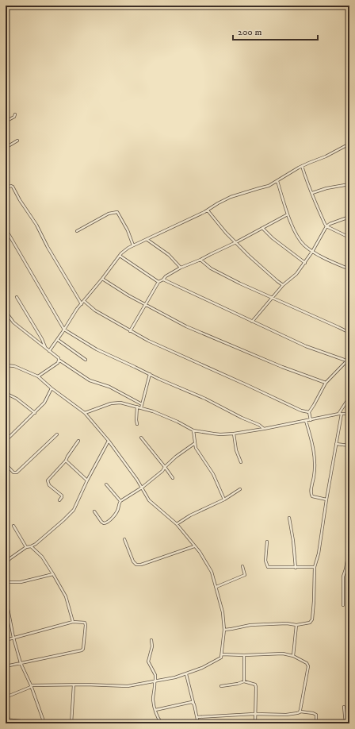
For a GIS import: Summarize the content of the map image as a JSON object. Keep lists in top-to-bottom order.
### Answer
{
  "scale_bar": "200 m"
}
